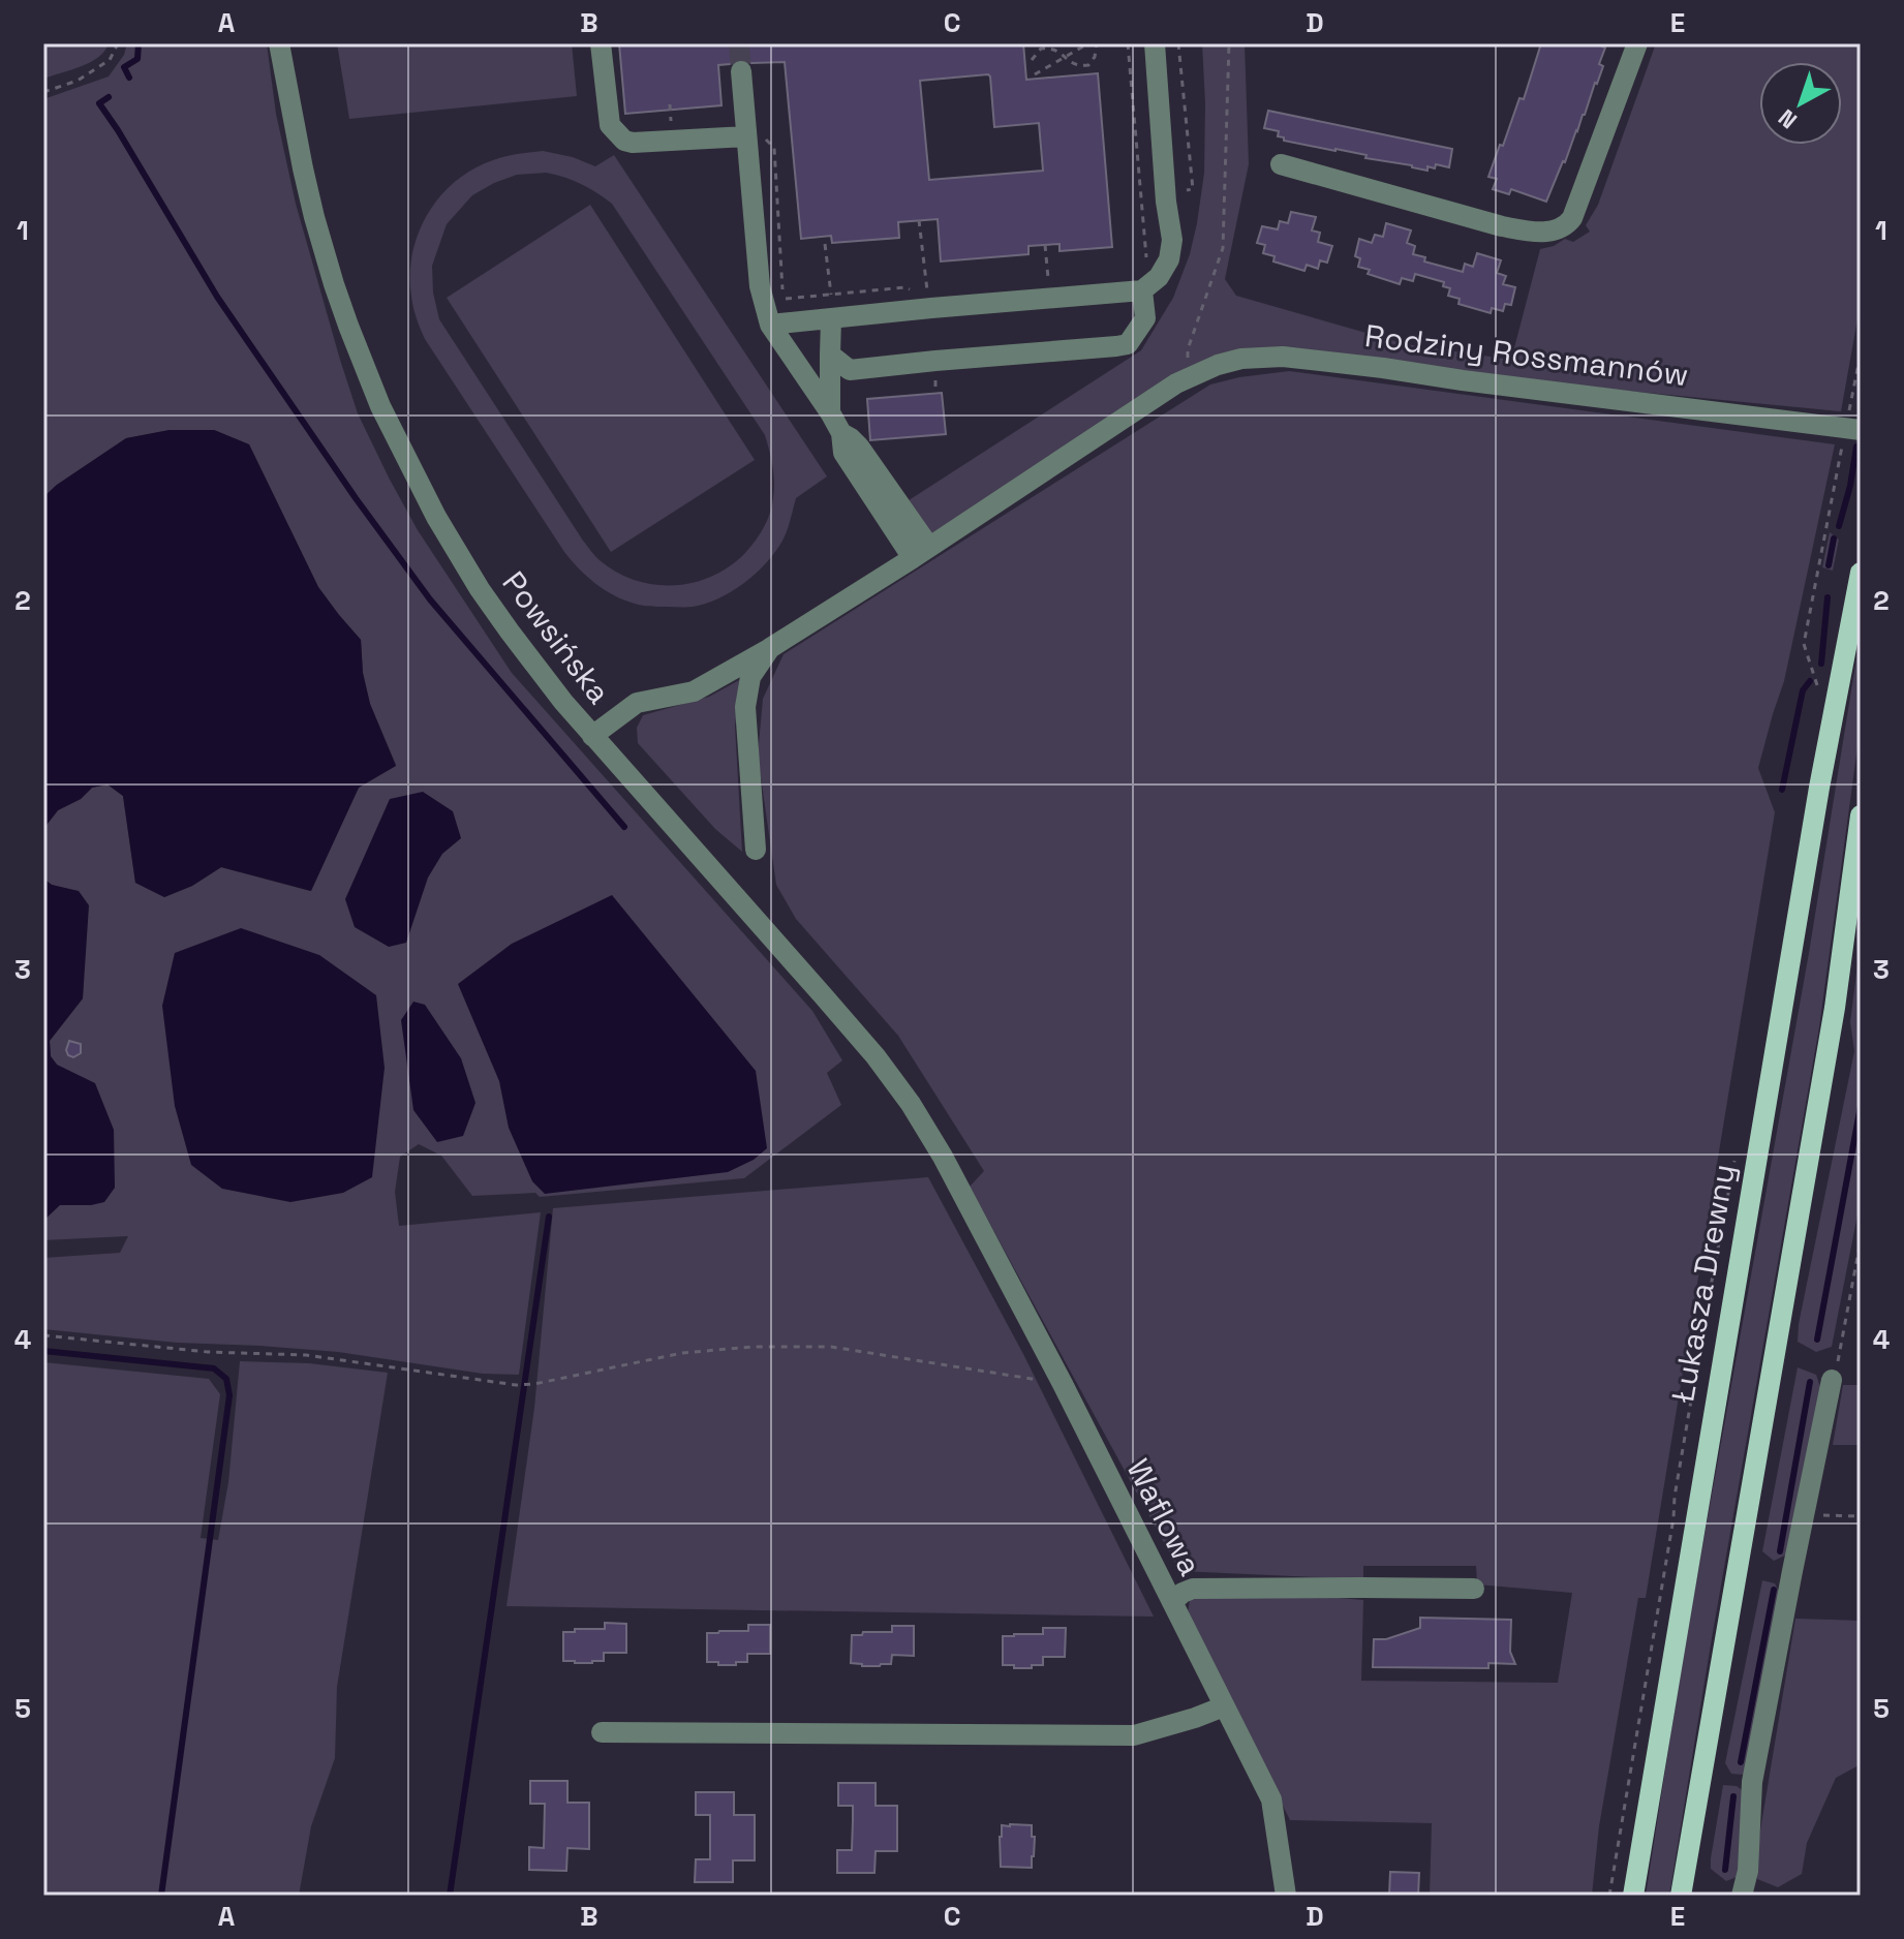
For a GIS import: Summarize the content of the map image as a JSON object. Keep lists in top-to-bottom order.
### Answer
{
  "streets": {
    "main road": ["Łukasza Drewny"],
    "street": ["Rodziny Rossmannów", "Powsińska", "Waflowa"]
  },
  "crossings": [
    ["Rodziny Rossmannów", "Powsińska"],
    ["Powsińska", "Waflowa"]
  ],
  "north": "bottom left",
  "grid": {
    "columns": [
      "A",
      "B",
      "C",
      "D",
      "E"
    ],
    "rows": [
      "1",
      "2",
      "3",
      "4",
      "5"
    ]
  }
}
